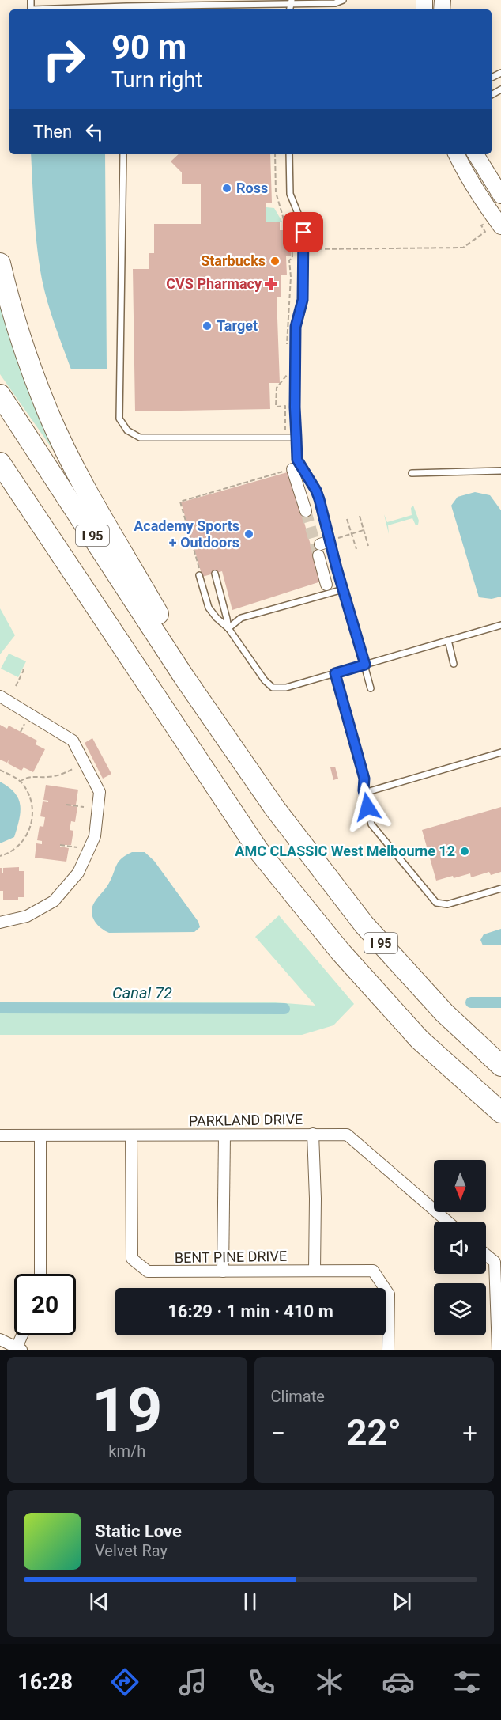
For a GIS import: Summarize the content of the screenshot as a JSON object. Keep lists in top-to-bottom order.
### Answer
{
  "streets": {
    "highway": ["I 95"],
    "street": ["PARKLAND DRIVE", "BENT PINE DRIVE"]
  },
  "crossings": [
    ["PARKLAND DRIVE", "BENT PINE DRIVE"]
  ],
  "water": ["Canal 72"],
  "places": {
    "other": [
      "Ross",
      "Starbucks",
      "Target",
      "Academy Sports + Outdoors",
      "AMC CLASSIC West Melbourne 12"
    ],
    "health": ["CVS Pharmacy"]
  },
  "north": "bottom",
  "page": {
    "turn": ["90 m", "Turn right"],
    "then": "Then",
    "limit": "20",
    "trip": "16:29 · 1 min · 410 m",
    "tile": [
      ["19", "km/h"],
      "Climate"
    ],
    "heat": ["−", "22°", "+"],
    "song": ["Static Love", "Velvet Ray"],
    "tabs": "16:28"
  }
}
